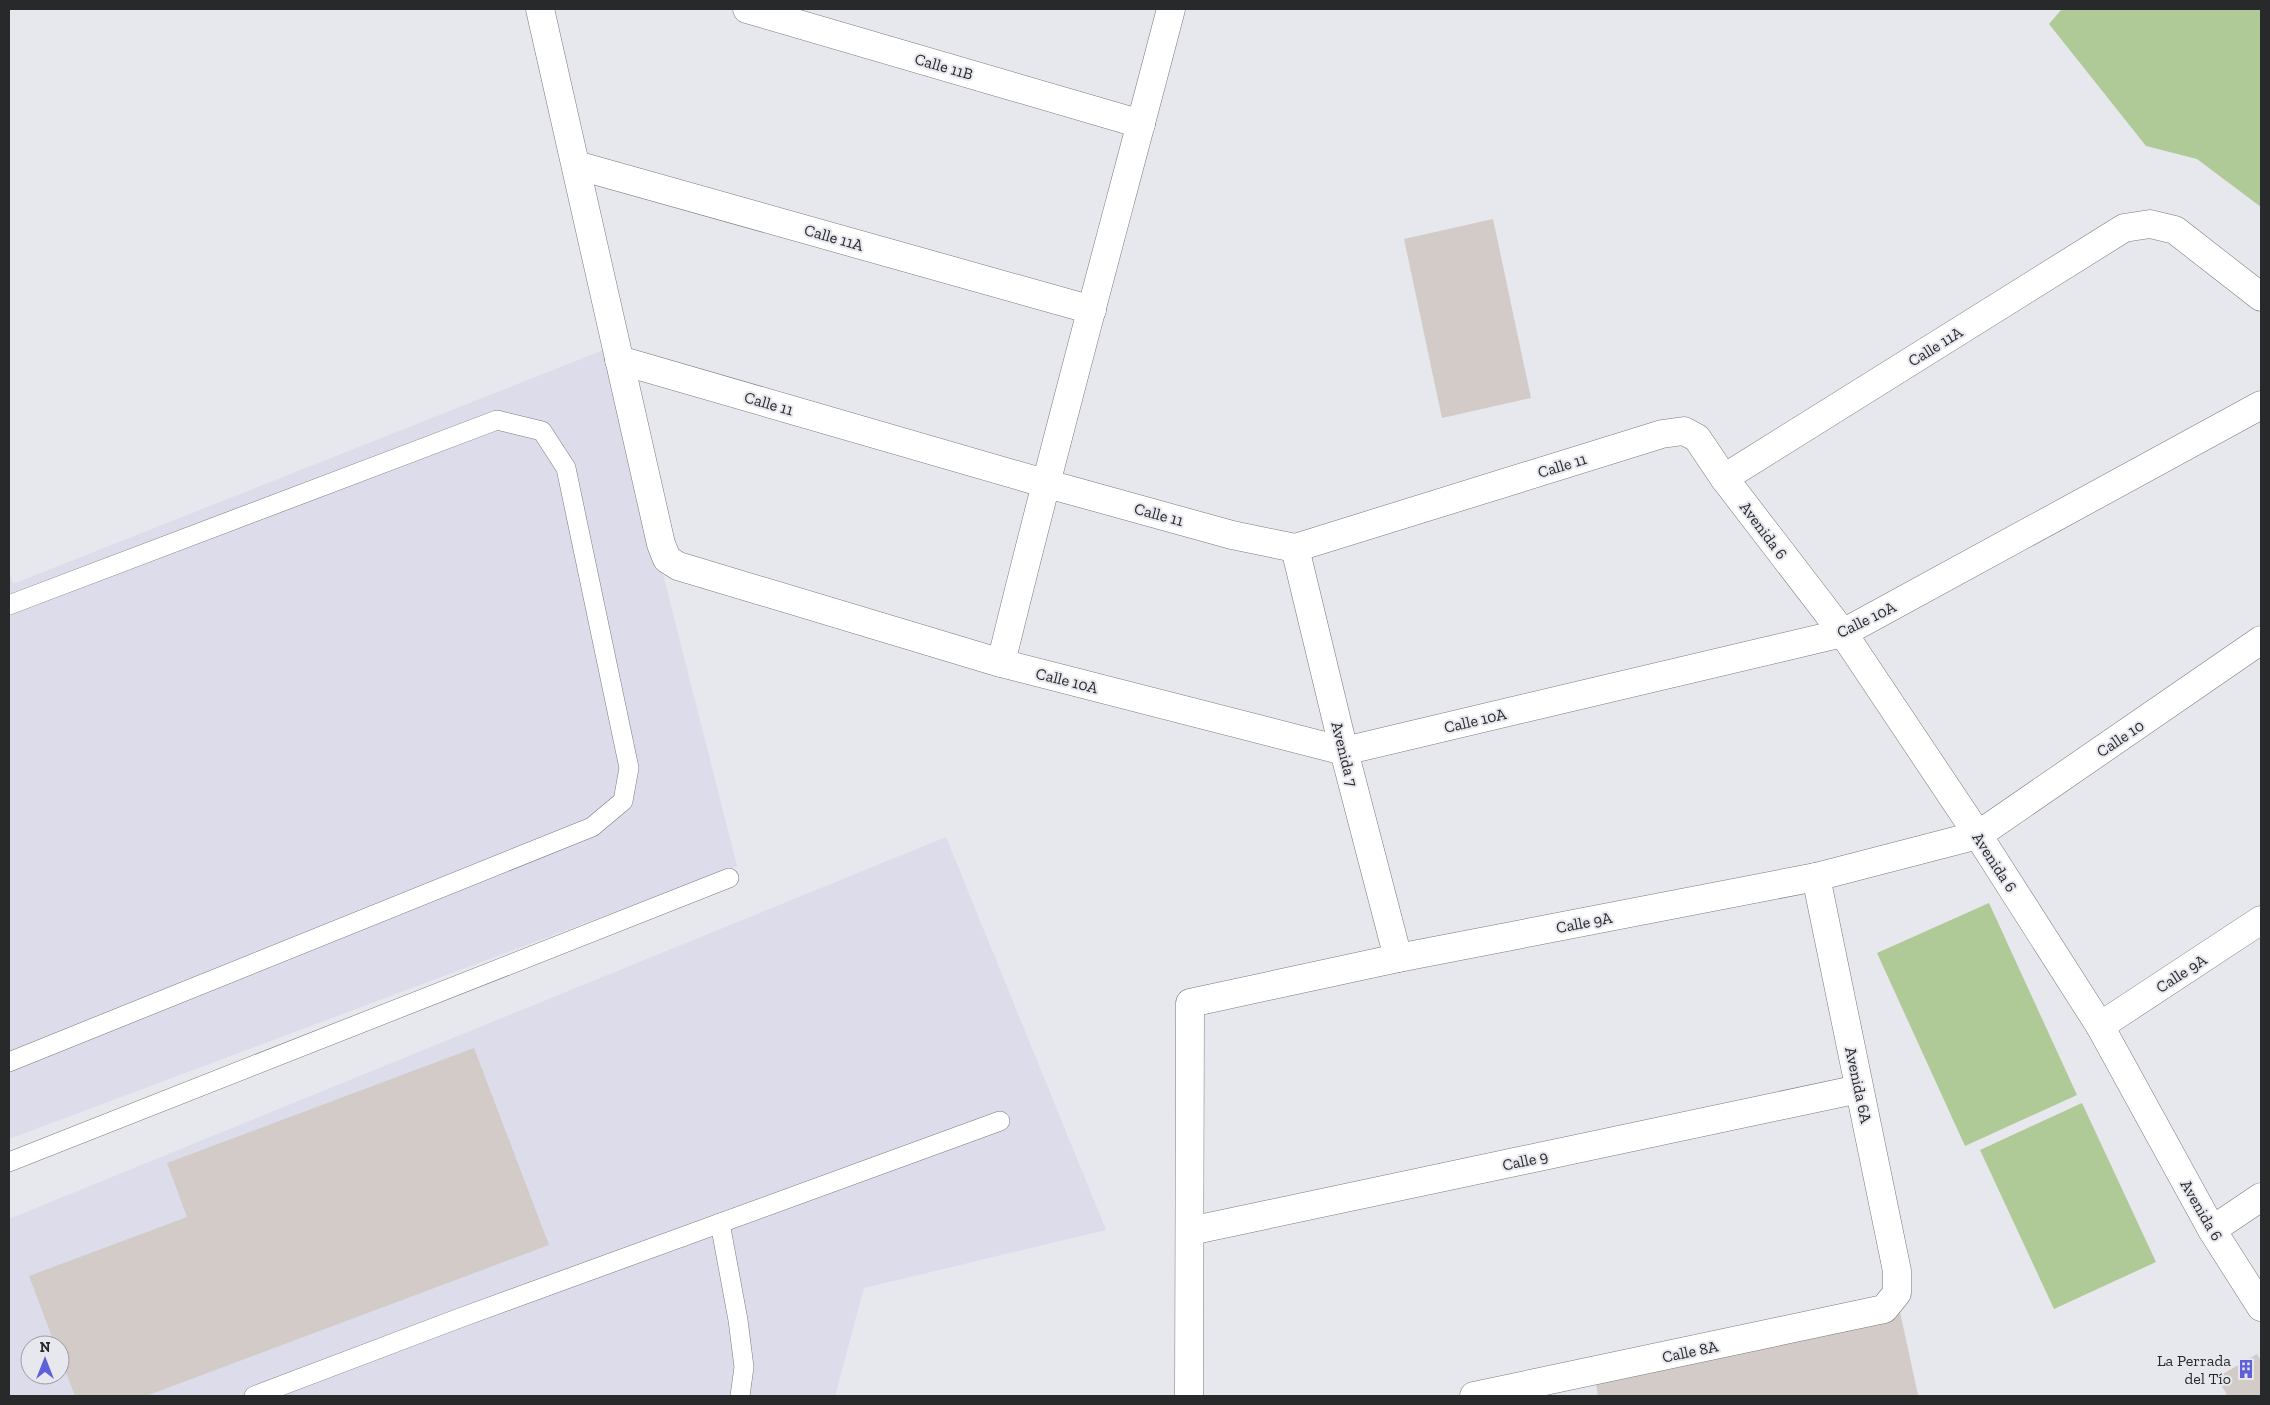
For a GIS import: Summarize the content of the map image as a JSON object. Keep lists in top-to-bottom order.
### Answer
{
  "streets": {
    "street": [
      "Calle 11B",
      "Calle 11A",
      "Calle 11",
      "Avenida 6",
      "Calle 10A",
      "Calle 10",
      "Avenida 7",
      "Calle 9A",
      "Avenida 6A",
      "Calle 9",
      "Calle 8A"
    ]
  },
  "crossings": [
    ["Calle 11A", "Avenida 6"],
    ["Calle 11", "Avenida 6"],
    ["Calle 11", "Calle 10A"],
    ["Calle 11", "Avenida 7"],
    ["Avenida 6", "Calle 10A"],
    ["Avenida 6", "Calle 10"],
    ["Avenida 6", "Calle 9A"],
    ["Calle 10A", "Avenida 7"],
    ["Calle 10", "Calle 9A"],
    ["Avenida 7", "Calle 9A"],
    ["Calle 9A", "Avenida 6A"],
    ["Calle 9A", "Calle 9"],
    ["Avenida 6A", "Calle 9"],
    ["Avenida 6A", "Calle 8A"]
  ],
  "places": {
    "building": ["La Perrada del Tío"]
  },
  "north": "top"
}
